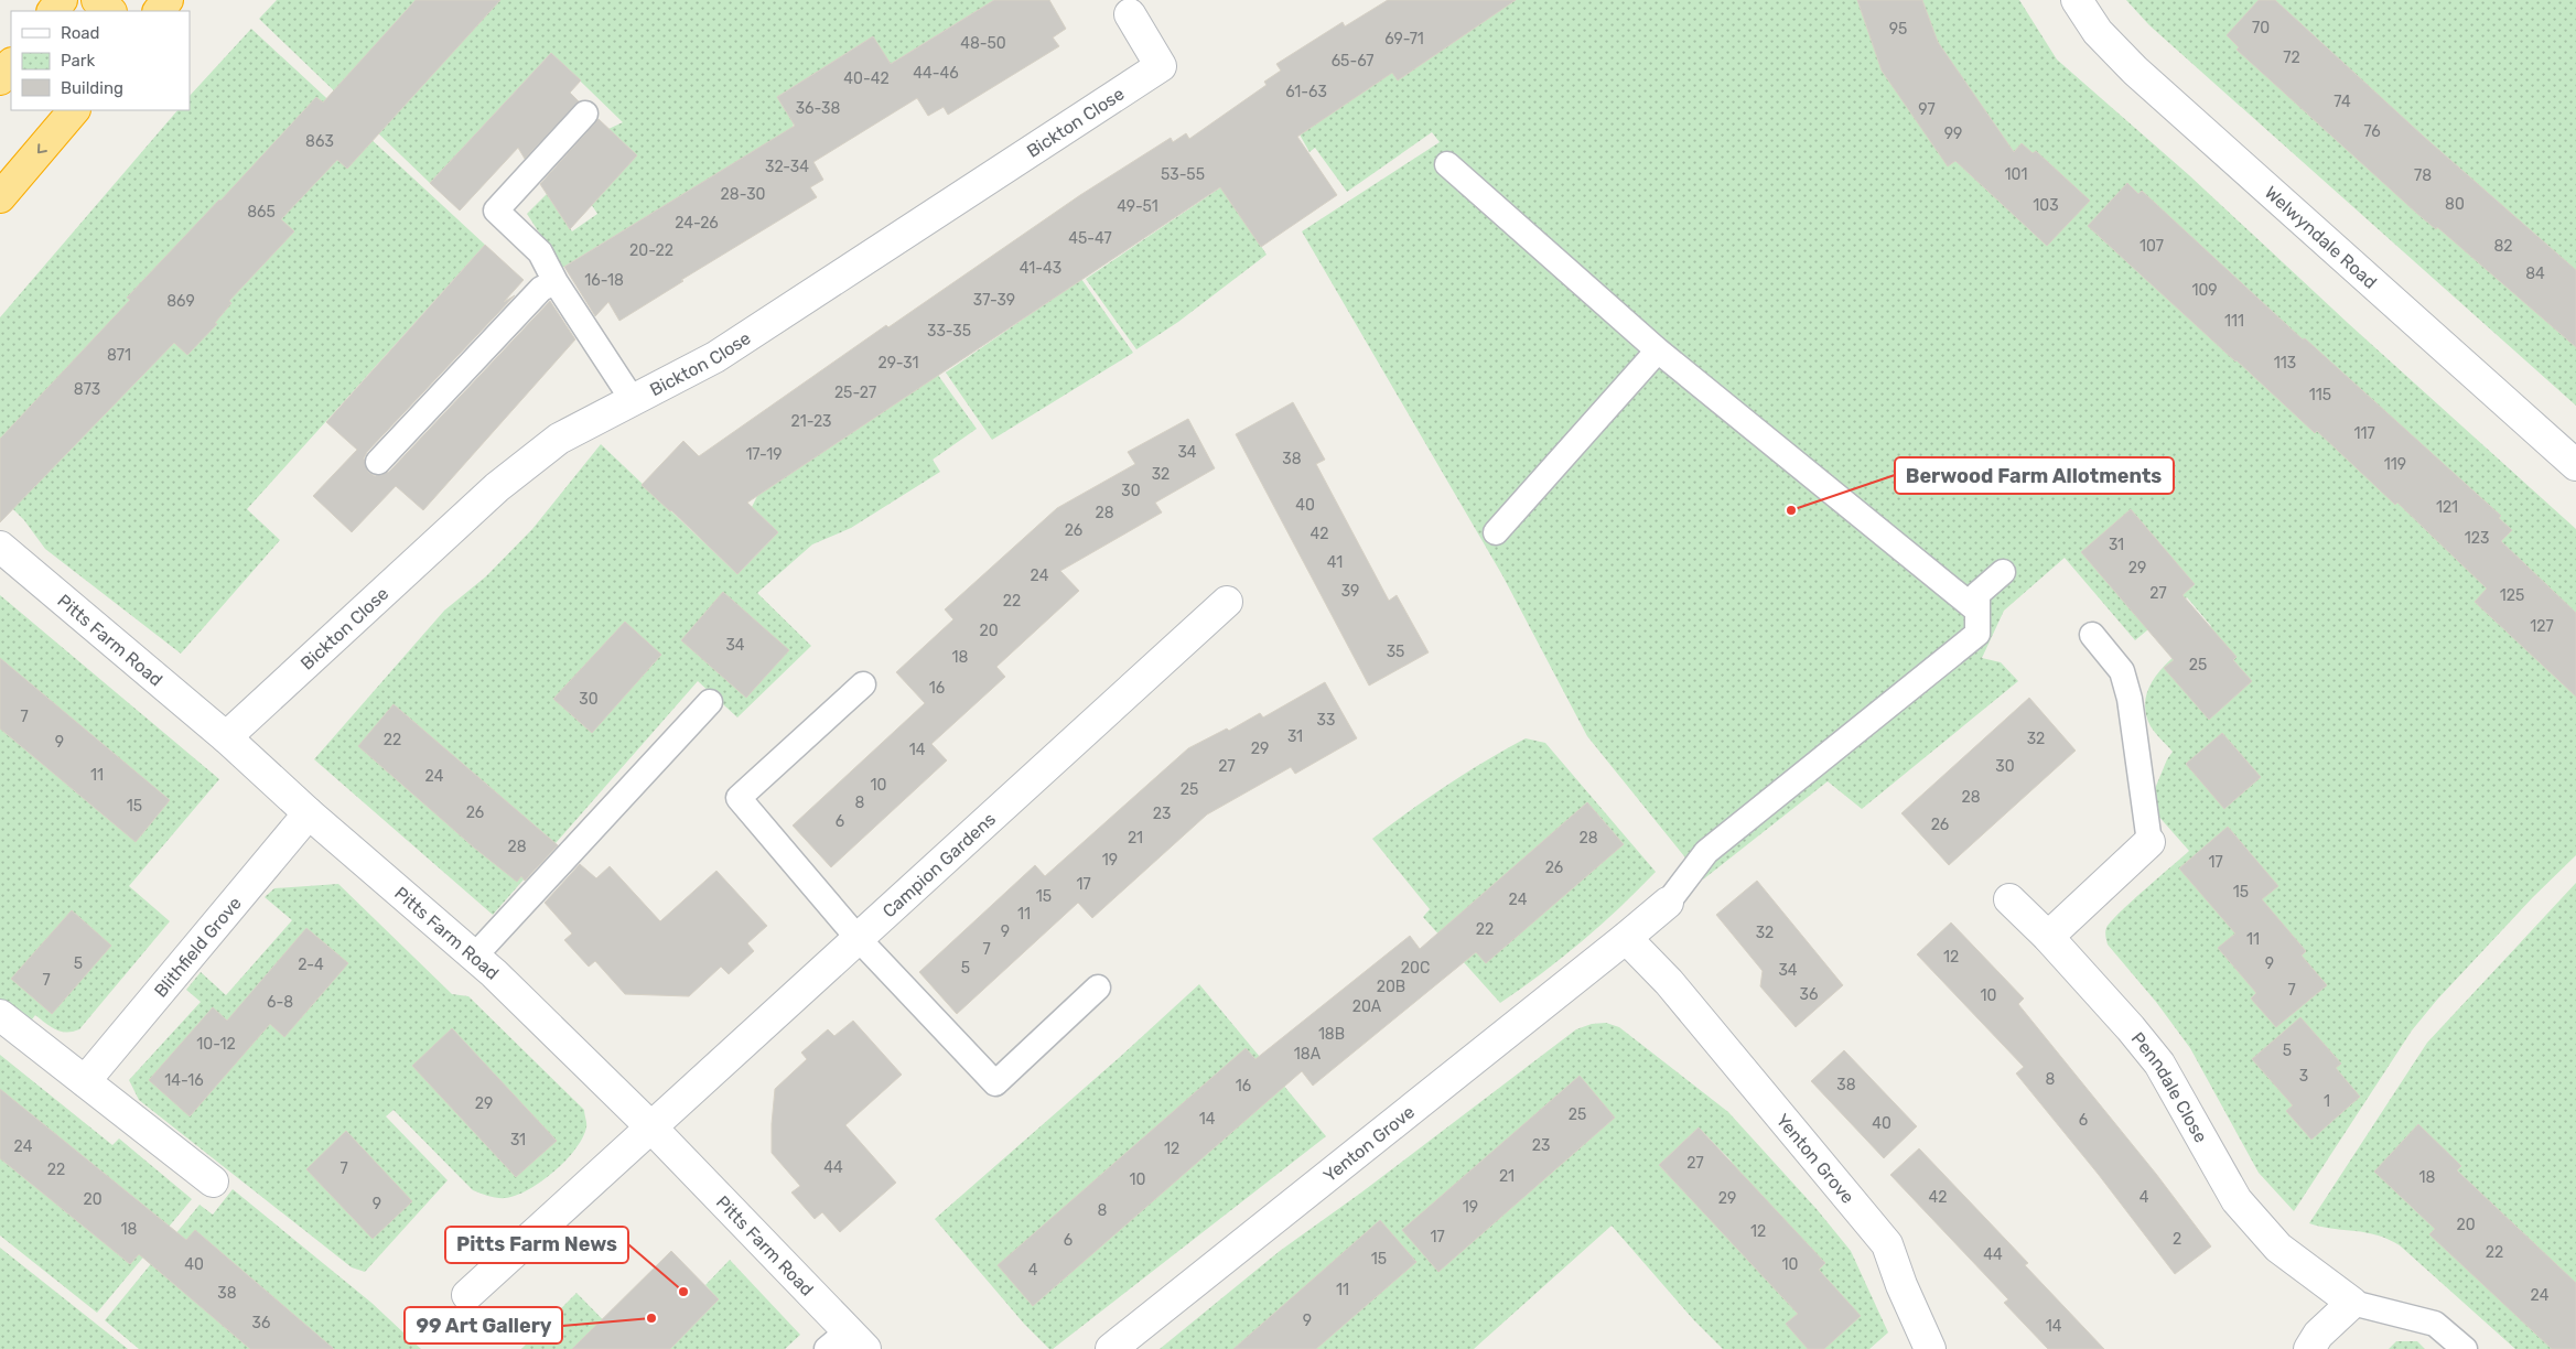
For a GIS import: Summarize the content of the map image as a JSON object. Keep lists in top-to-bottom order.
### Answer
{
  "streets": {
    "street": [
      "Bickton Close",
      "Welwyndale Road",
      "Pitts Farm Road",
      "Campion Gardens",
      "Blithfield Grove",
      "Penndale Close",
      "Yenton Grove"
    ]
  },
  "crossings": [
    ["Bickton Close", "Pitts Farm Road"],
    ["Pitts Farm Road", "Campion Gardens"],
    ["Pitts Farm Road", "Blithfield Grove"]
  ],
  "places": ["Berwood Farm Allotments", "Pitts Farm News", "99 Art Gallery"],
  "house_numbers": [
    "70",
    "95",
    "69-71",
    "48-50",
    "72",
    "65-67",
    "44-46",
    "40-42",
    "61-63",
    "74",
    "36-38",
    "97",
    "76",
    "99",
    "863",
    "32-34",
    "53-55",
    "101",
    "78",
    "28-30",
    "80",
    "103",
    "49-51",
    "865",
    "24-26",
    "45-47",
    "107",
    "82",
    "20-22",
    "41-43",
    "84",
    "16-18",
    "109",
    "37-39",
    "869",
    "111",
    "33-35",
    "871",
    "29-31",
    "113",
    "873",
    "25-27",
    "115",
    "21-23",
    "117",
    "34",
    "17-19",
    "38",
    "119",
    "32",
    "30",
    "40",
    "121",
    "28",
    "26",
    "42",
    "123",
    "31",
    "41",
    "29",
    "24",
    "39",
    "27",
    "125",
    "22",
    "127",
    "20",
    "34",
    "35",
    "18",
    "25",
    "16",
    "30",
    "7",
    "33",
    "31",
    "32",
    "22",
    "9",
    "29",
    "14",
    "27",
    "30",
    "11",
    "24",
    "10",
    "25",
    "28",
    "8",
    "15",
    "26",
    "23",
    "6",
    "26",
    "21",
    "28",
    "28",
    "19",
    "17",
    "26",
    "17",
    "15",
    "15",
    "24",
    "11",
    "22",
    "9",
    "32",
    "11",
    "7",
    "12",
    "5",
    "9",
    "2-4",
    "5",
    "20C",
    "34",
    "7",
    "20B",
    "7",
    "36",
    "10",
    "6-8",
    "20A",
    "18B",
    "10-12",
    "5",
    "18A",
    "3",
    "8",
    "14-16",
    "38",
    "16",
    "1",
    "29",
    "25",
    "14",
    "6",
    "40",
    "31",
    "23",
    "24",
    "12",
    "27",
    "44",
    "7",
    "22",
    "21",
    "18",
    "10",
    "42",
    "4",
    "29",
    "20",
    "9",
    "19",
    "8",
    "20",
    "18",
    "12",
    "17",
    "2",
    "6",
    "22",
    "44",
    "15",
    "40",
    "10",
    "4",
    "11",
    "38",
    "24",
    "9",
    "36",
    "14"
  ],
  "legend": ["Road", "Park", "Building"]
}
